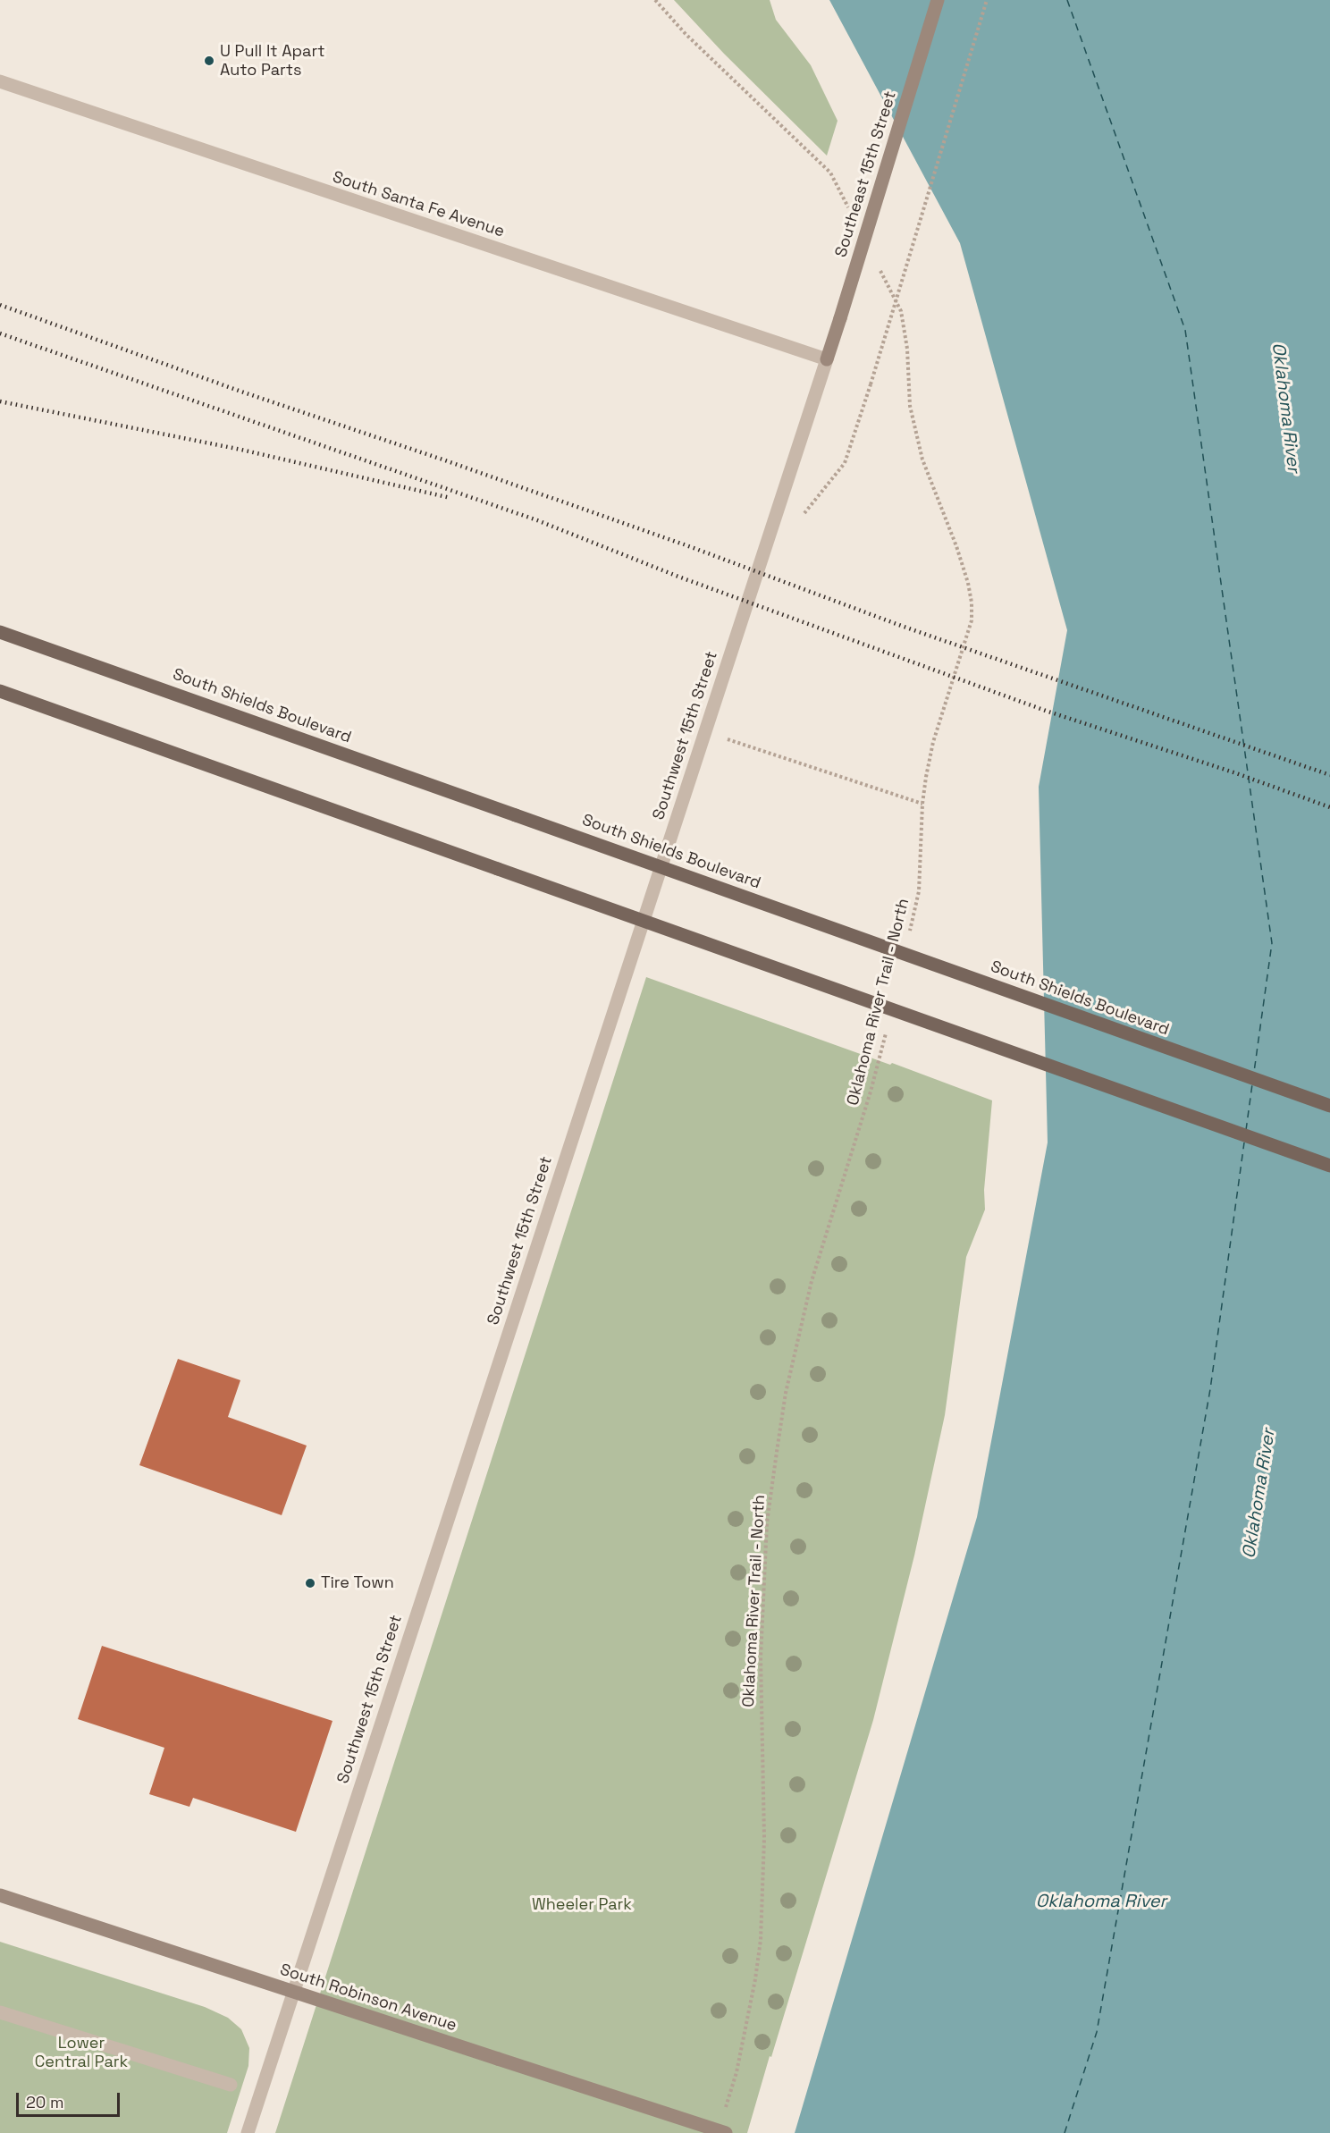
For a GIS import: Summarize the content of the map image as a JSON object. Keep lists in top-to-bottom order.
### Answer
{
  "streets": {
    "main road": ["Southeast 15th Street", "South Shields Boulevard", "South Robinson Avenue"],
    "street": ["South Santa Fe Avenue", "Southwest 15th Street"],
    "path": ["Oklahoma River Trail - North"]
  },
  "crossings": [
    ["Southeast 15th Street", "South Santa Fe Avenue"],
    ["Southeast 15th Street", "Southwest 15th Street"],
    ["South Santa Fe Avenue", "Southwest 15th Street"],
    ["Southwest 15th Street", "South Robinson Avenue"]
  ],
  "water": ["Oklahoma River"],
  "parks": ["Wheeler Park", "Lower Central Park"],
  "places": ["U Pull It Apart Auto Parts", "Tire Town"],
  "scale_bar": "20 m"
}
